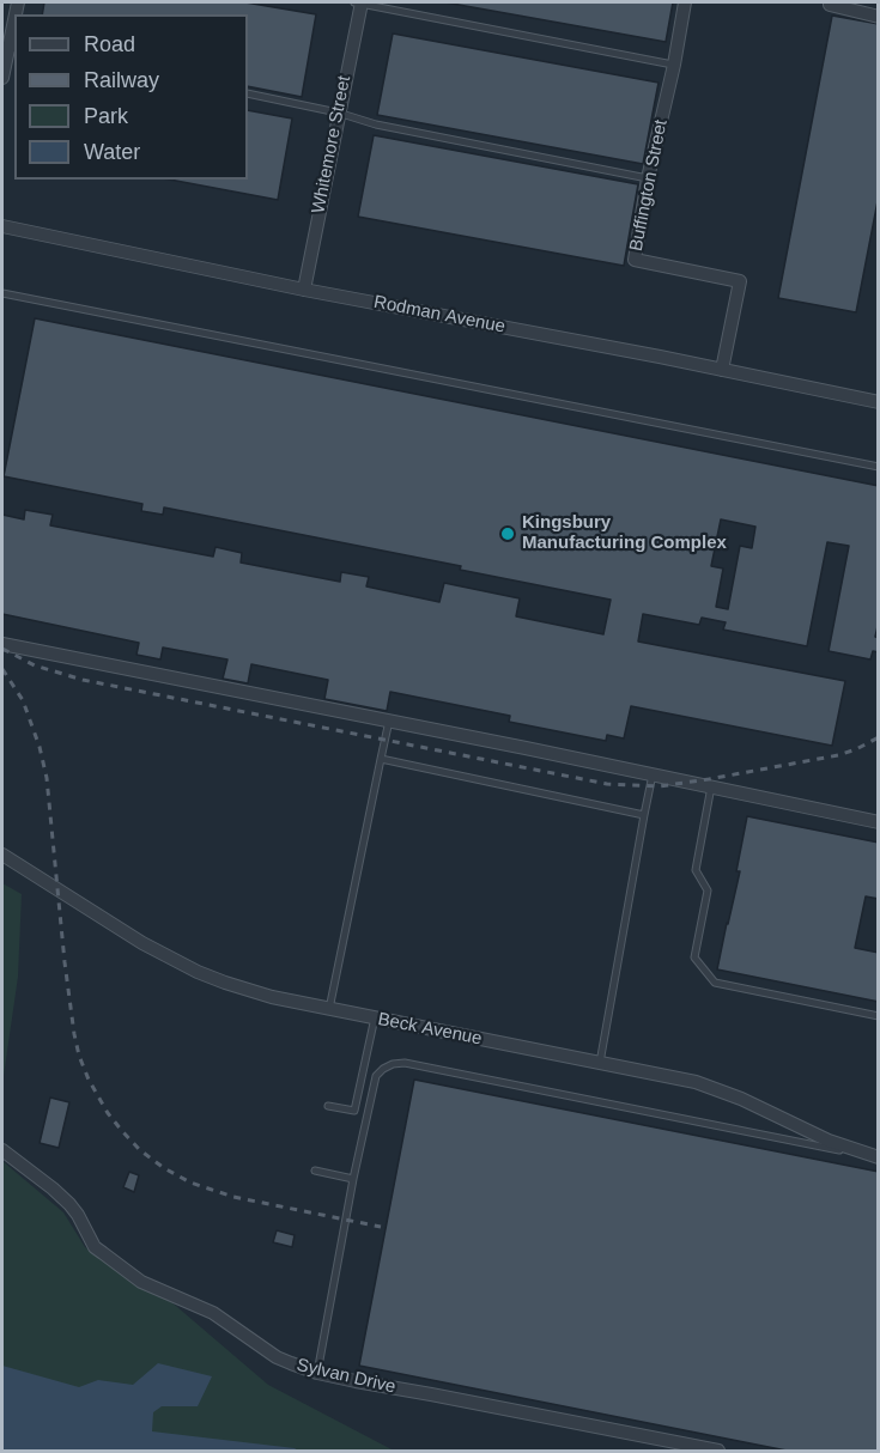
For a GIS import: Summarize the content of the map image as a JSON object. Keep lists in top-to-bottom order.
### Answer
{
  "streets": {
    "street": [
      "Whitemore Street",
      "Buffington Street",
      "Rodman Avenue",
      "Beck Avenue",
      "Sylvan Drive"
    ]
  },
  "crossings": [
    ["Whitemore Street", "Rodman Avenue"],
    ["Buffington Street", "Rodman Avenue"]
  ],
  "places": ["Kingsbury Manufacturing Complex"],
  "legend": [
    "Road",
    "Railway",
    "Park",
    "Water"
  ]
}
